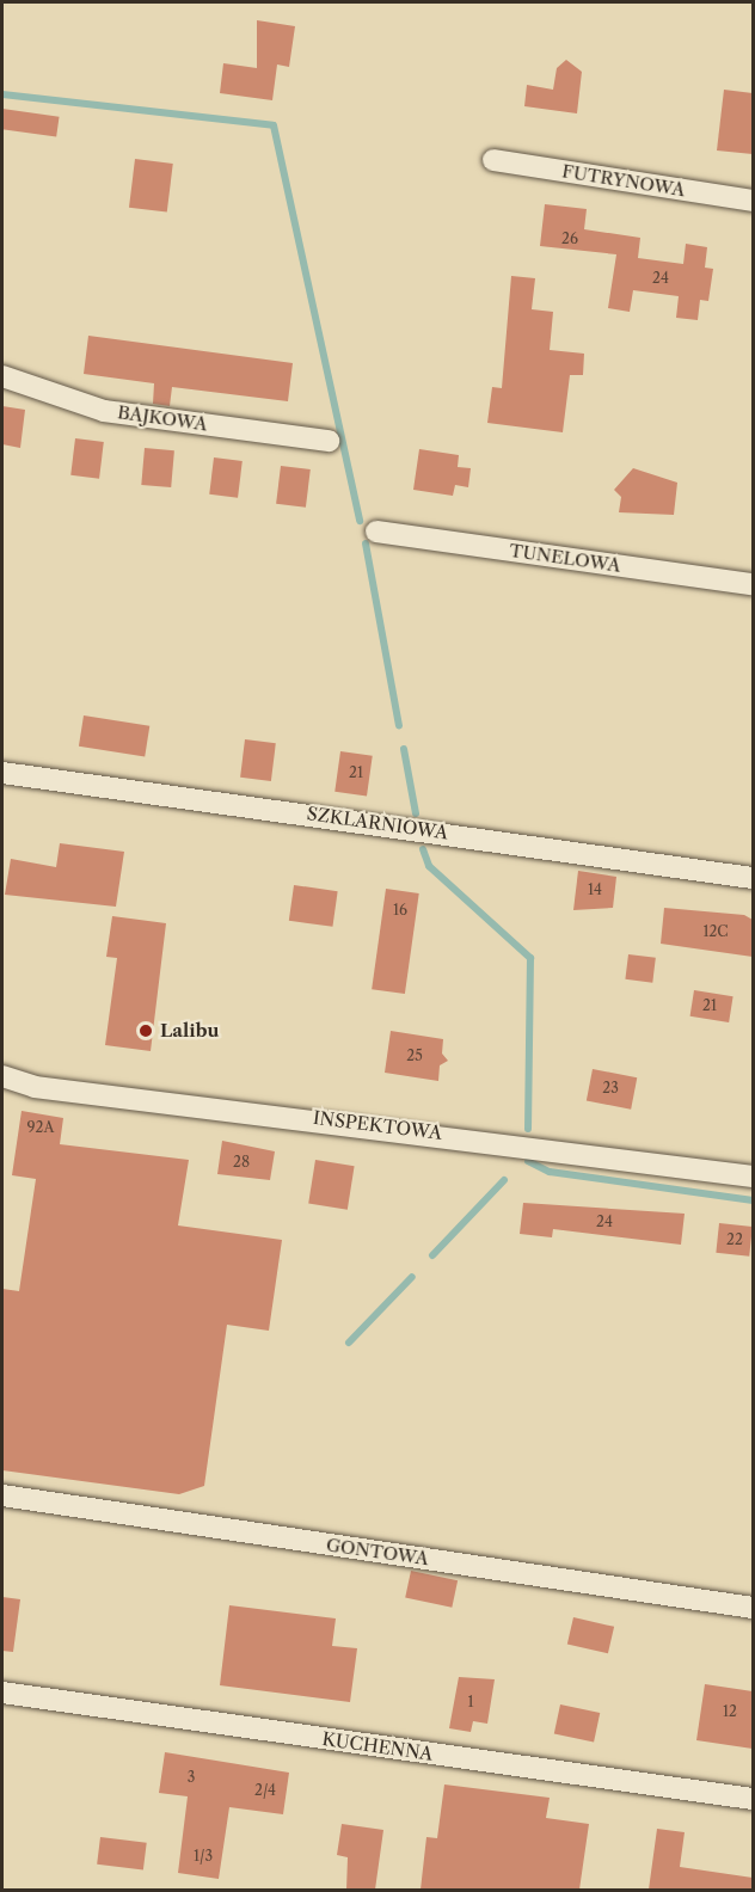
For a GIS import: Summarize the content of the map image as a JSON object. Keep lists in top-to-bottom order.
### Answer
{
  "streets": {
    "street": [
      "FUTRYNOWA",
      "BAJKOWA",
      "TUNELOWA",
      "SZKLARNIOWA",
      "INSPEKTOWA",
      "GONTOWA",
      "KUCHENNA"
    ]
  },
  "places": ["Lalibu"],
  "house_numbers": [
    "26",
    "24",
    "21",
    "14",
    "16",
    "12C",
    "21",
    "25",
    "23",
    "92A",
    "28",
    "24",
    "22",
    "1",
    "12",
    "3",
    "2/4",
    "1/3"
  ]
}
